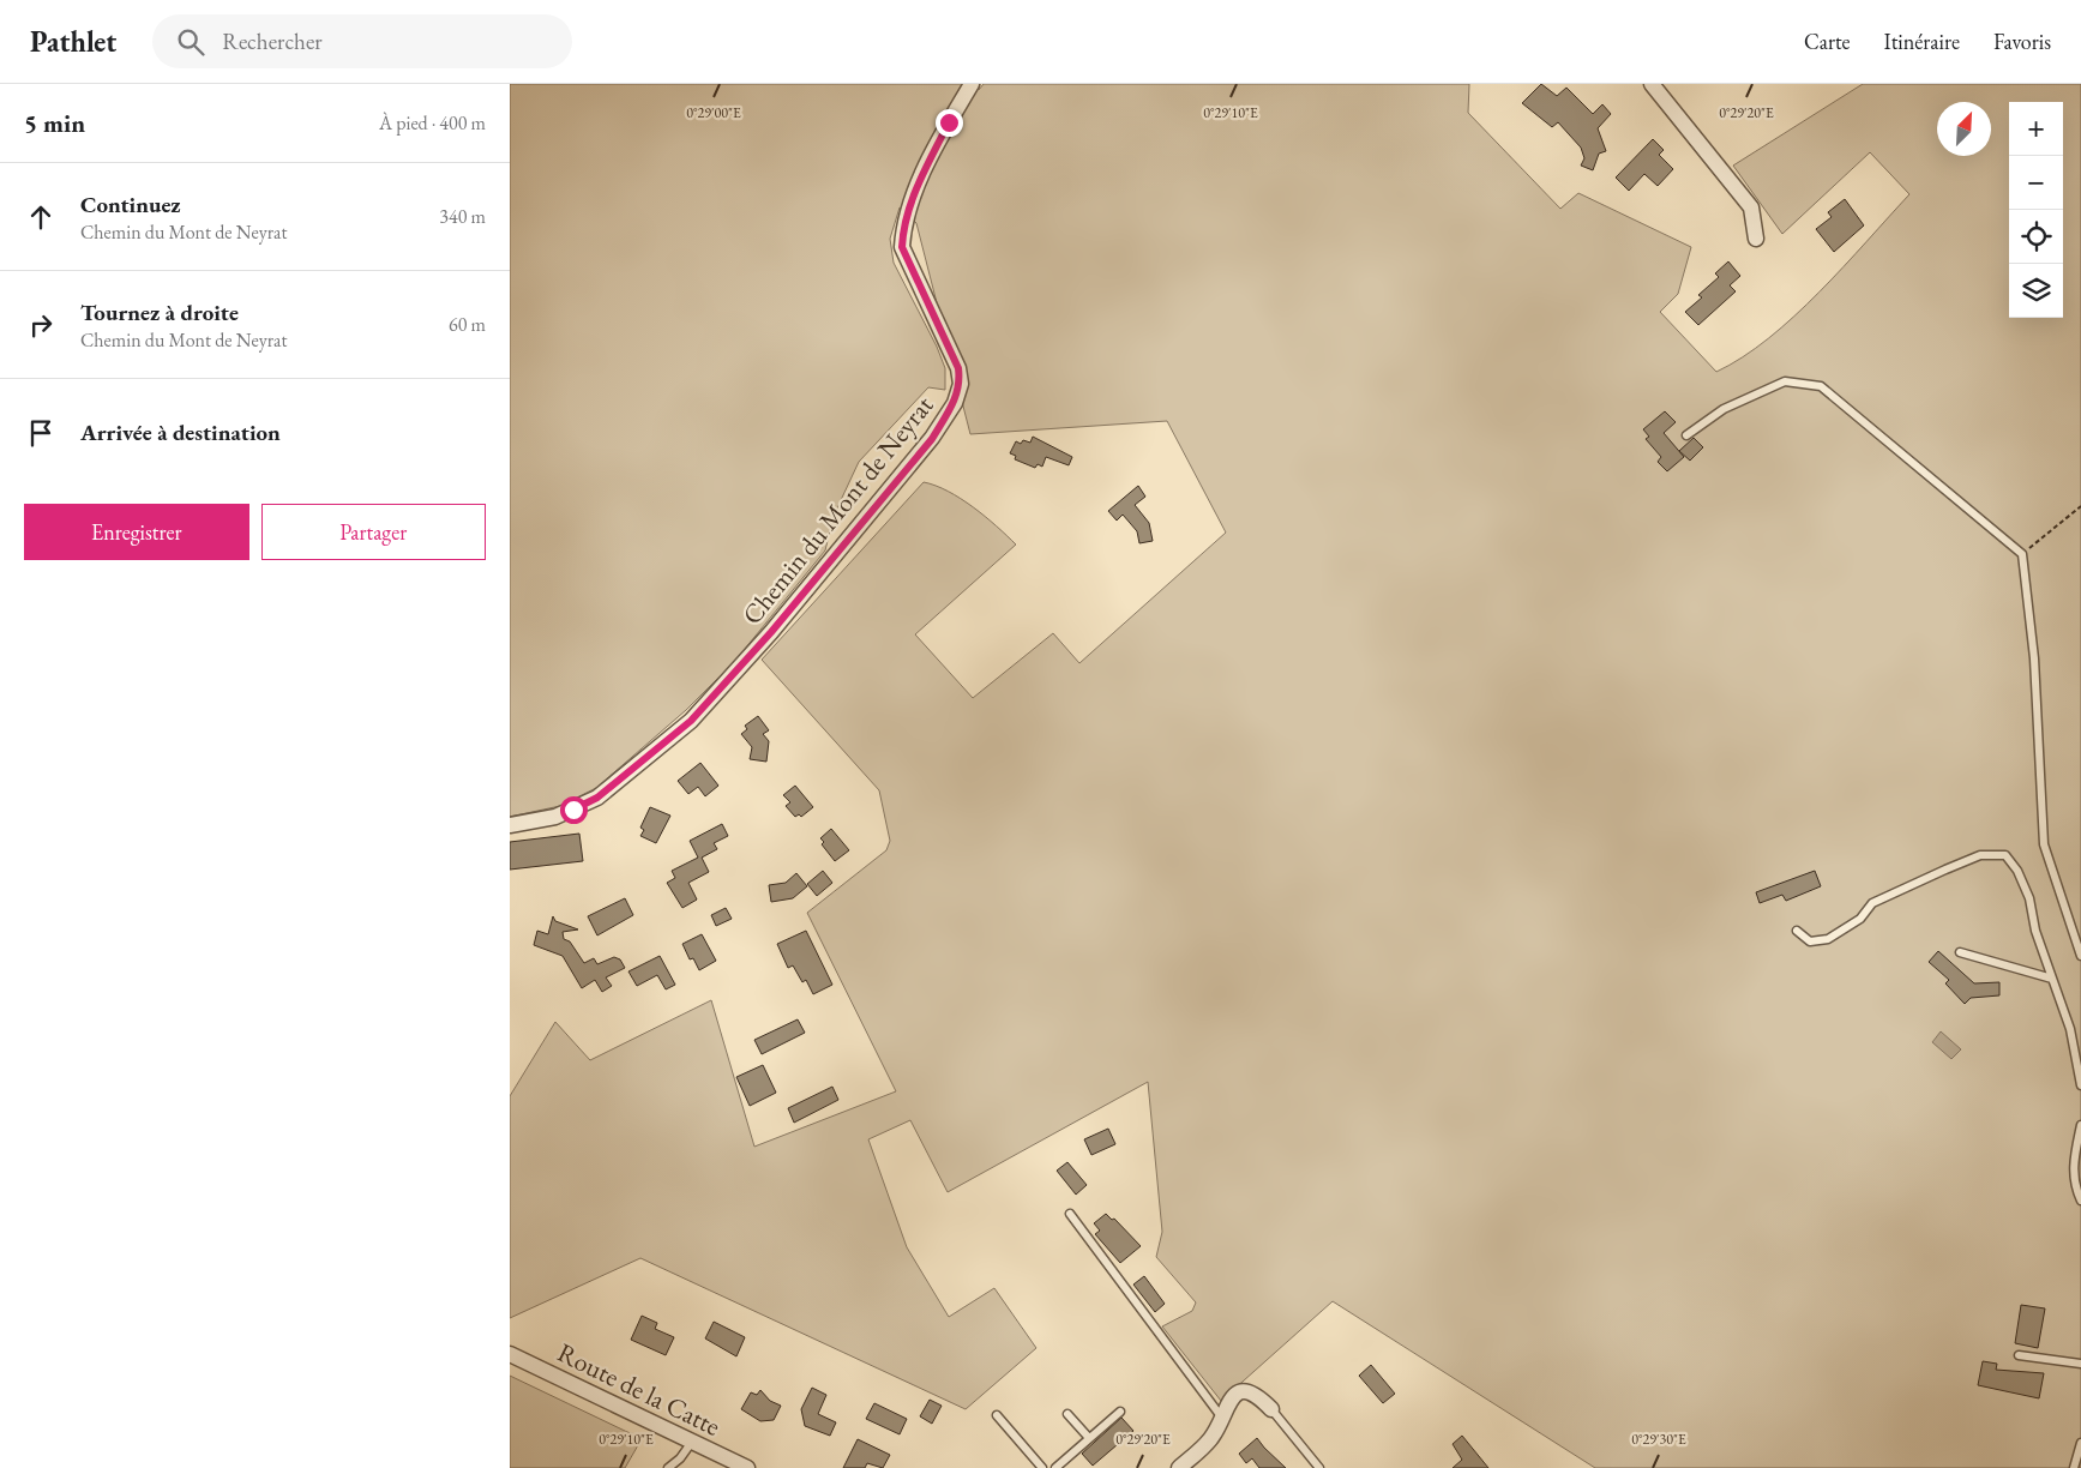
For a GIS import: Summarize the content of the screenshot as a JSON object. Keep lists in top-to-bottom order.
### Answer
{
  "streets": {
    "street": ["Chemin du Mont de Neyrat", "Route de la Catte"]
  },
  "north": "top right",
  "page": {
    "header": "Pathlet",
    "search": "Rechercher",
    "nav": ["Carte", "Itinéraire", "Favoris"],
    "heading": ["5 min", "À pied · 400 m"],
    "map_buttons": ["+", "−"],
    "list": [
      ["Continuez", "Chemin du Mont de Neyrat", "340 m"],
      ["Tournez à droite", "Chemin du Mont de Neyrat", "60 m"],
      "Arrivée à destination"
    ],
    "buttons": ["Enregistrer", "Partager"]
  },
  "coordinates": [
    "0°29'00\"E",
    "0°29'20\"E",
    "0°29'10\"E",
    "0°29'30\"E"
  ]
}
